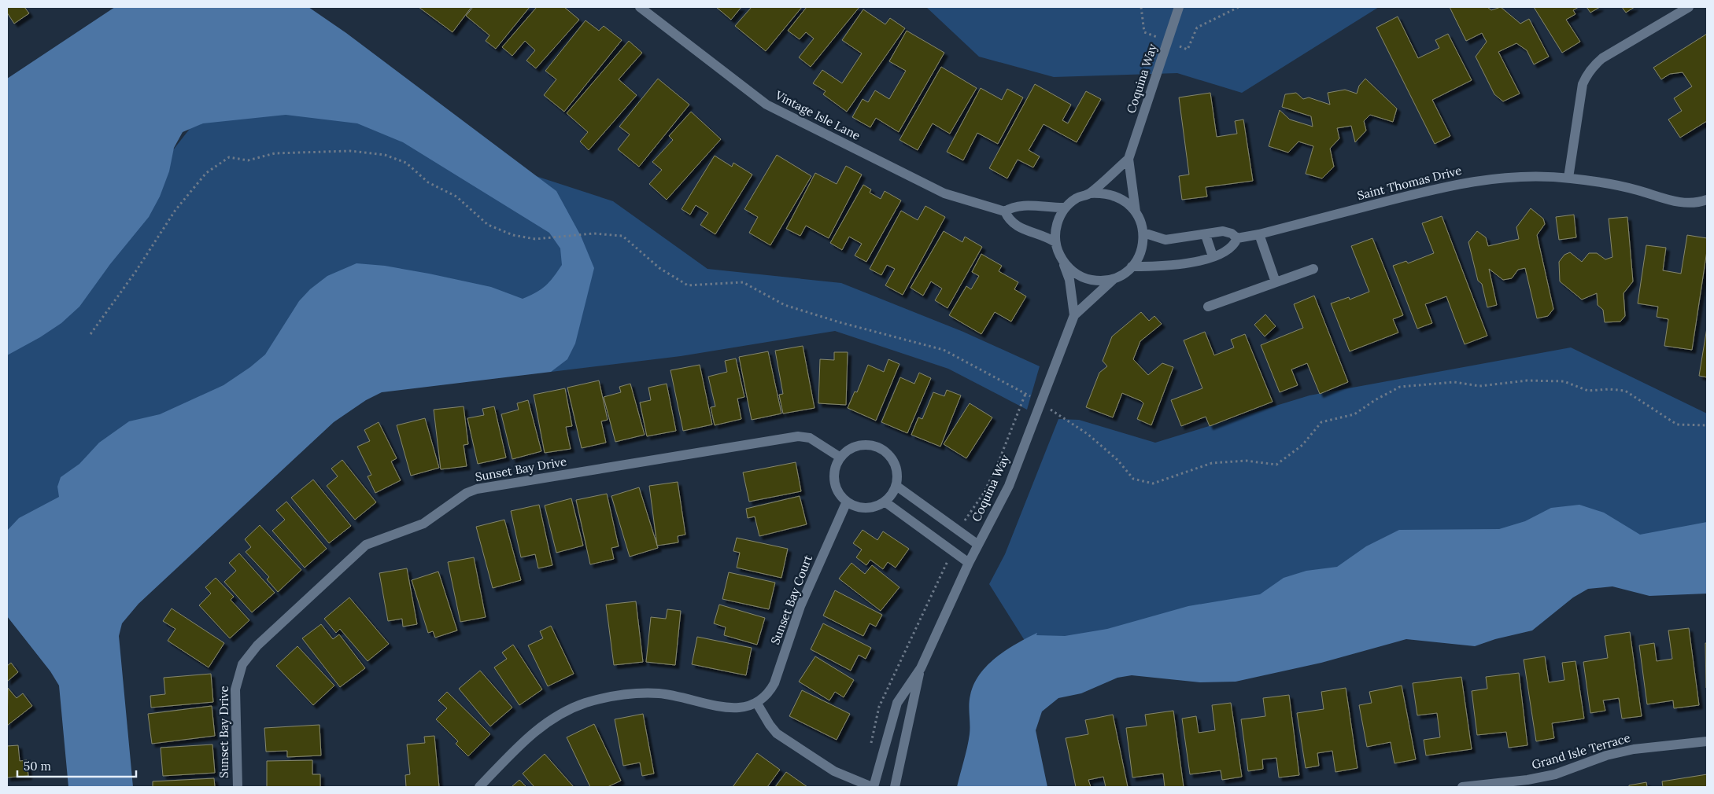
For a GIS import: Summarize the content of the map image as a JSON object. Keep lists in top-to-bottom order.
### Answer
{
  "streets": {
    "street": [
      "Coquina Way",
      "Vintage Isle Lane",
      "Saint Thomas Drive",
      "Sunset Bay Drive",
      "Sunset Bay Court",
      "Grand Isle Terrace"
    ]
  },
  "crossings": [
    ["Coquina Way", "Saint Thomas Drive"],
    ["Sunset Bay Drive", "Sunset Bay Court"]
  ],
  "scale_bar": "50 m"
}
